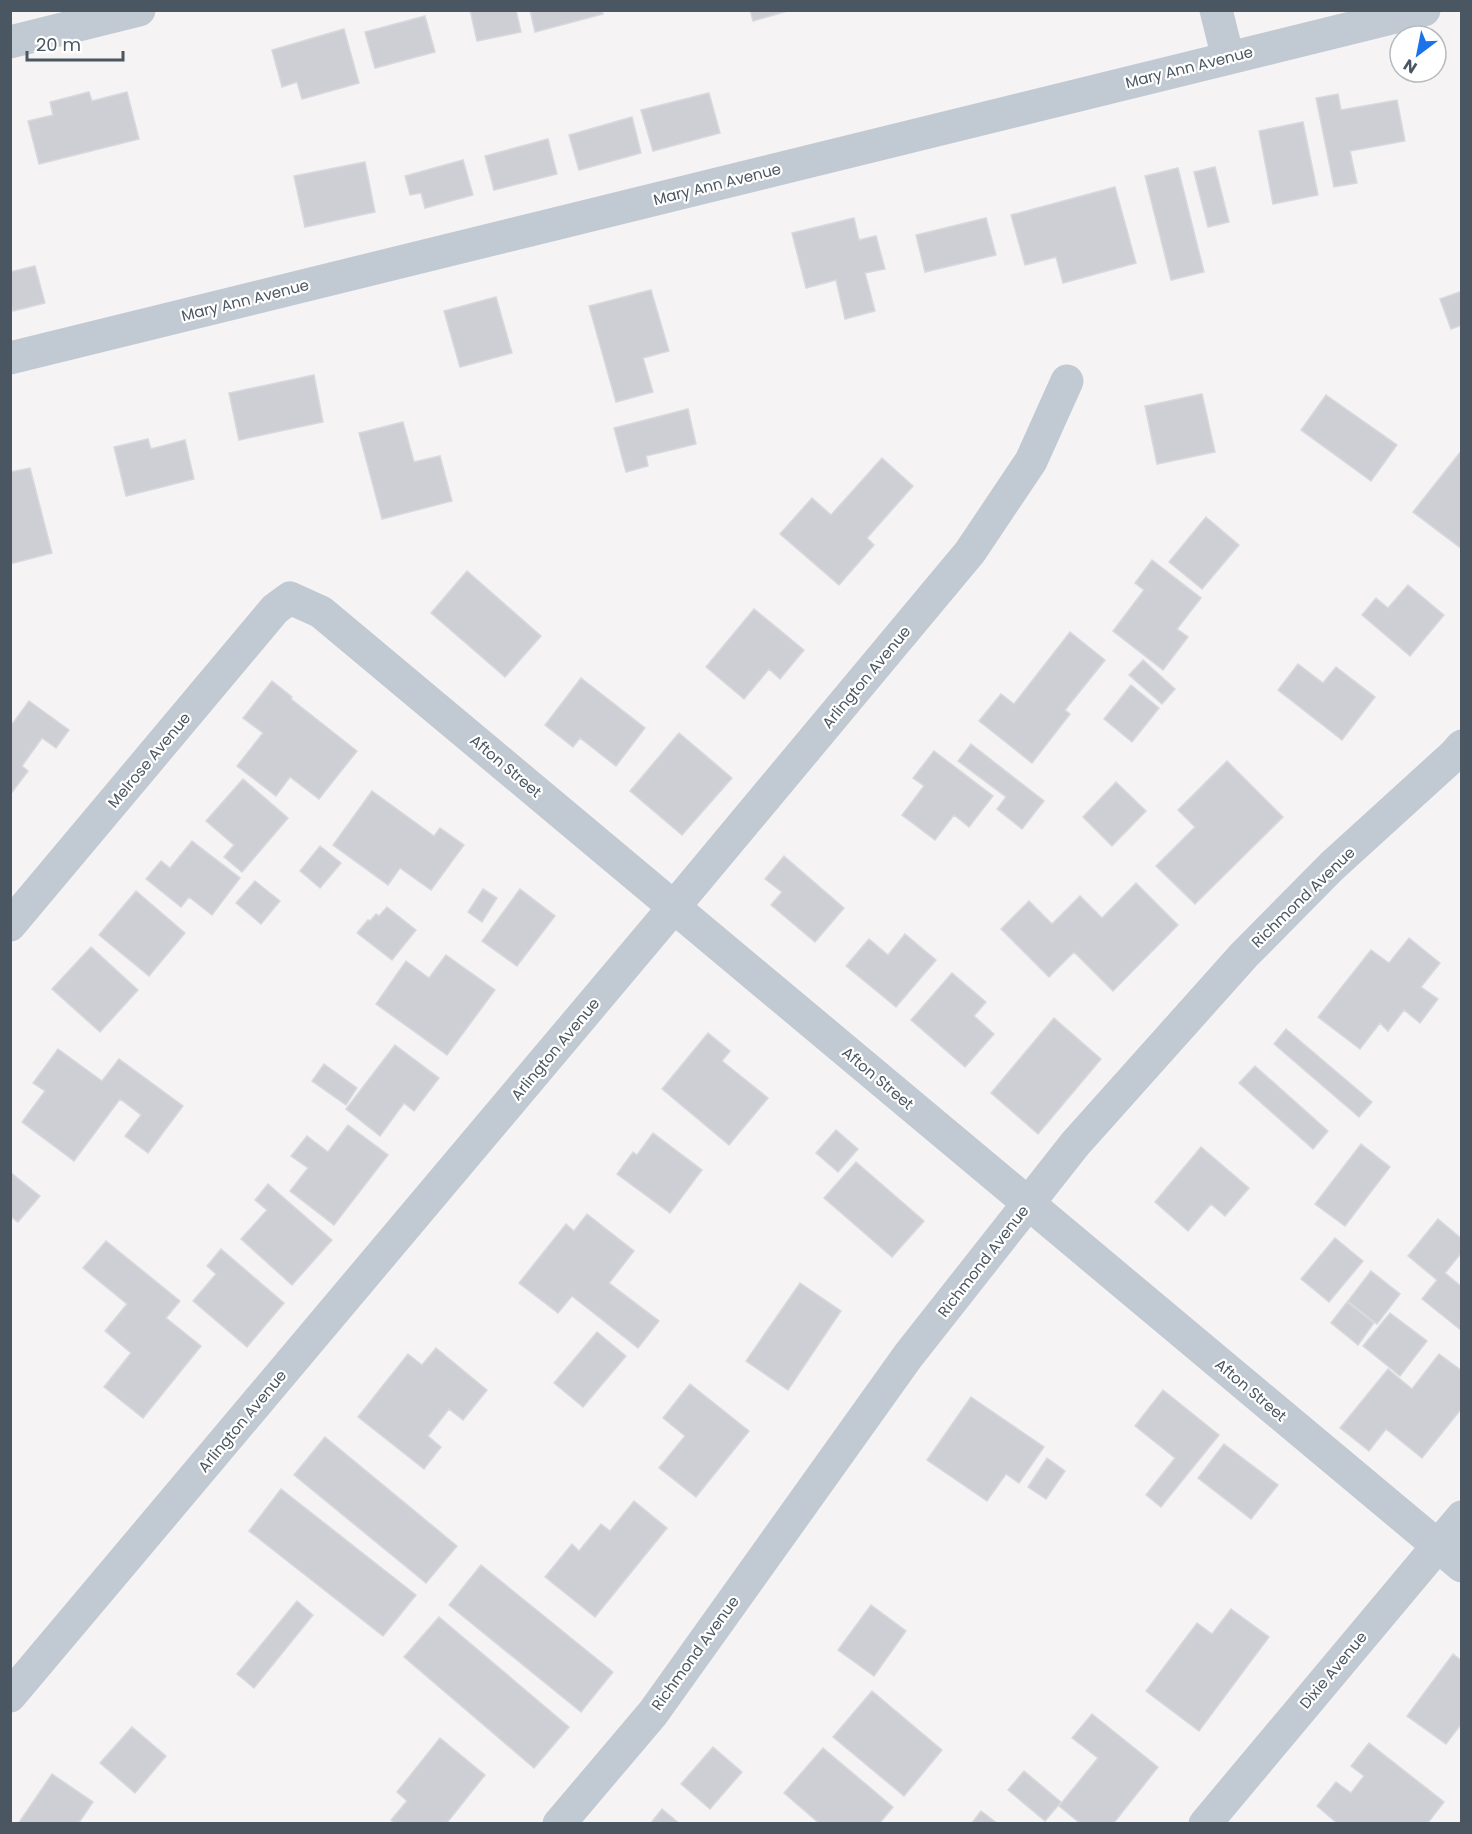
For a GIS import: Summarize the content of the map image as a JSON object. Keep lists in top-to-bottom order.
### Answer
{
  "streets": {
    "street": [
      "Mary Ann Avenue",
      "Arlington Avenue",
      "Melrose Avenue",
      "Afton Street",
      "Richmond Avenue",
      "Dixie Avenue"
    ]
  },
  "crossings": [
    ["Arlington Avenue", "Afton Street"],
    ["Melrose Avenue", "Afton Street"],
    ["Afton Street", "Richmond Avenue"],
    ["Afton Street", "Dixie Avenue"]
  ],
  "scale_bar": "20 m",
  "north": "bottom left"
}
